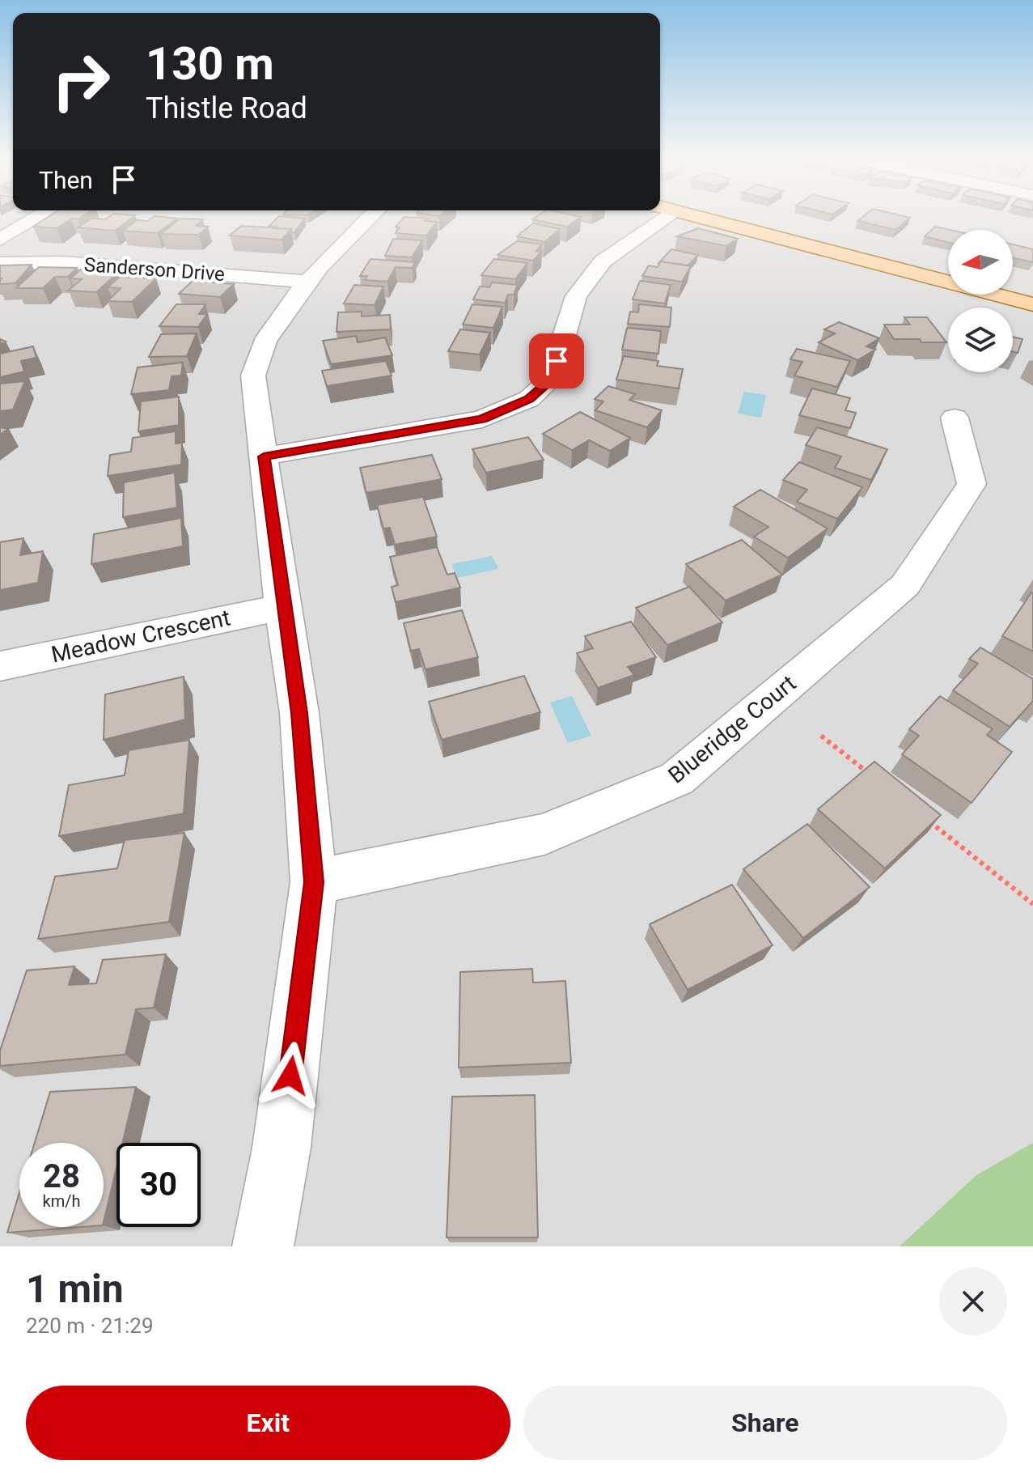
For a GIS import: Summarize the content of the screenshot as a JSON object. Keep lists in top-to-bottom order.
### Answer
{
  "streets": {
    "street": ["Sanderson Drive", "Meadow Crescent", "Blueridge Court"]
  },
  "north": "left",
  "page": {
    "turn": ["130 m", "Thistle Road"],
    "then": "Then",
    "speed": "28 km/h",
    "limit": "30",
    "heading": ["1 min", "220 m · 21:29"],
    "buttons": ["Exit", "Share"]
  }
}
